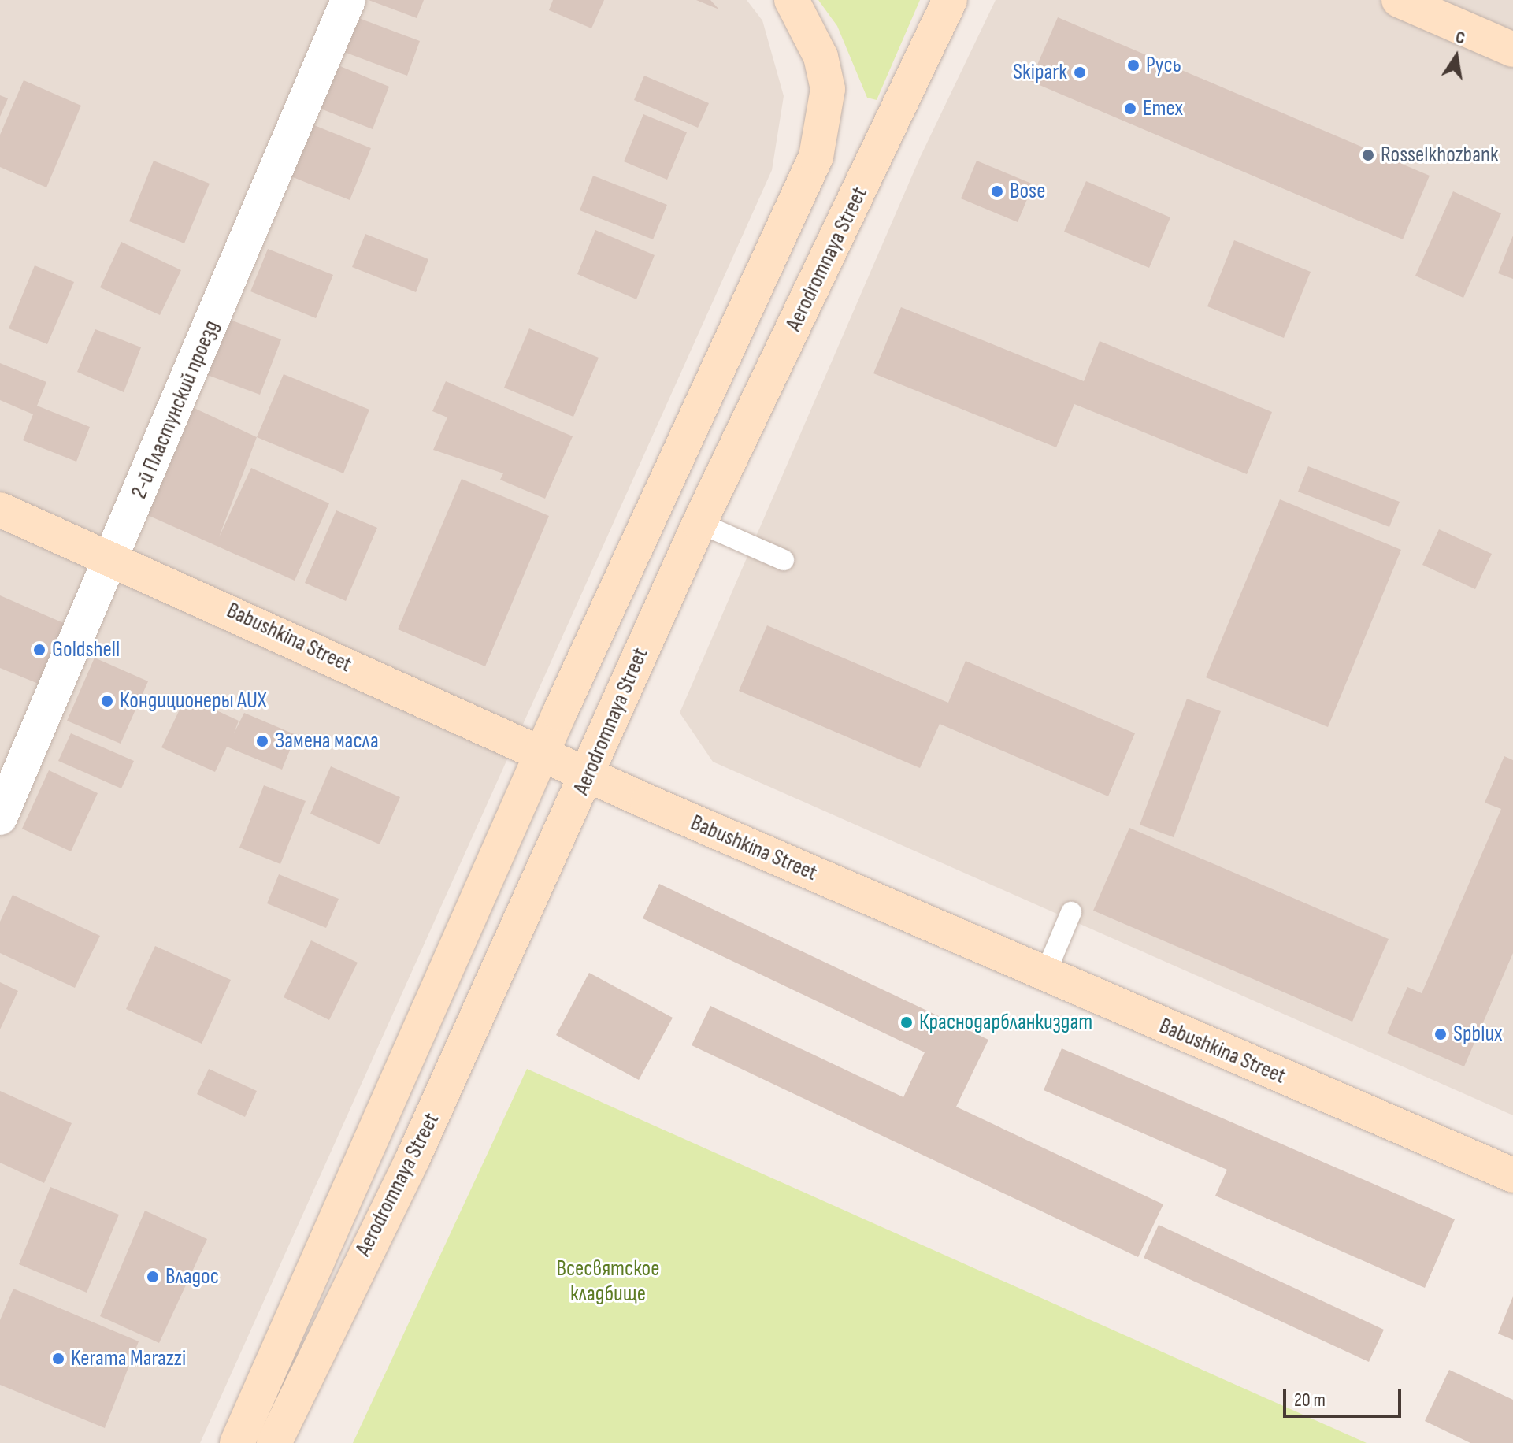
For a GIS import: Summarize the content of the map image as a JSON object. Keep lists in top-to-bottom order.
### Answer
{
  "streets": {
    "street": ["Aerodromnaya Street", "2-й Пластунский проезд", "Babushkina Street"]
  },
  "crossings": [
    ["Aerodromnaya Street", "Babushkina Street"],
    ["2-й Пластунский проезд", "Babushkina Street"]
  ],
  "parks": ["Всесвятское кладбище"],
  "places": [
    "Русь",
    "Skipark",
    "Emex",
    "Rosselkhozbank",
    "Bose",
    "Goldshell",
    "Кондиционеры AUX",
    "Замена масла",
    "Краснодарбланкиздат",
    "Spblux",
    "Владос",
    "Kerama Marazzi"
  ],
  "scale_bar": "20 m",
  "north": "top"
}
